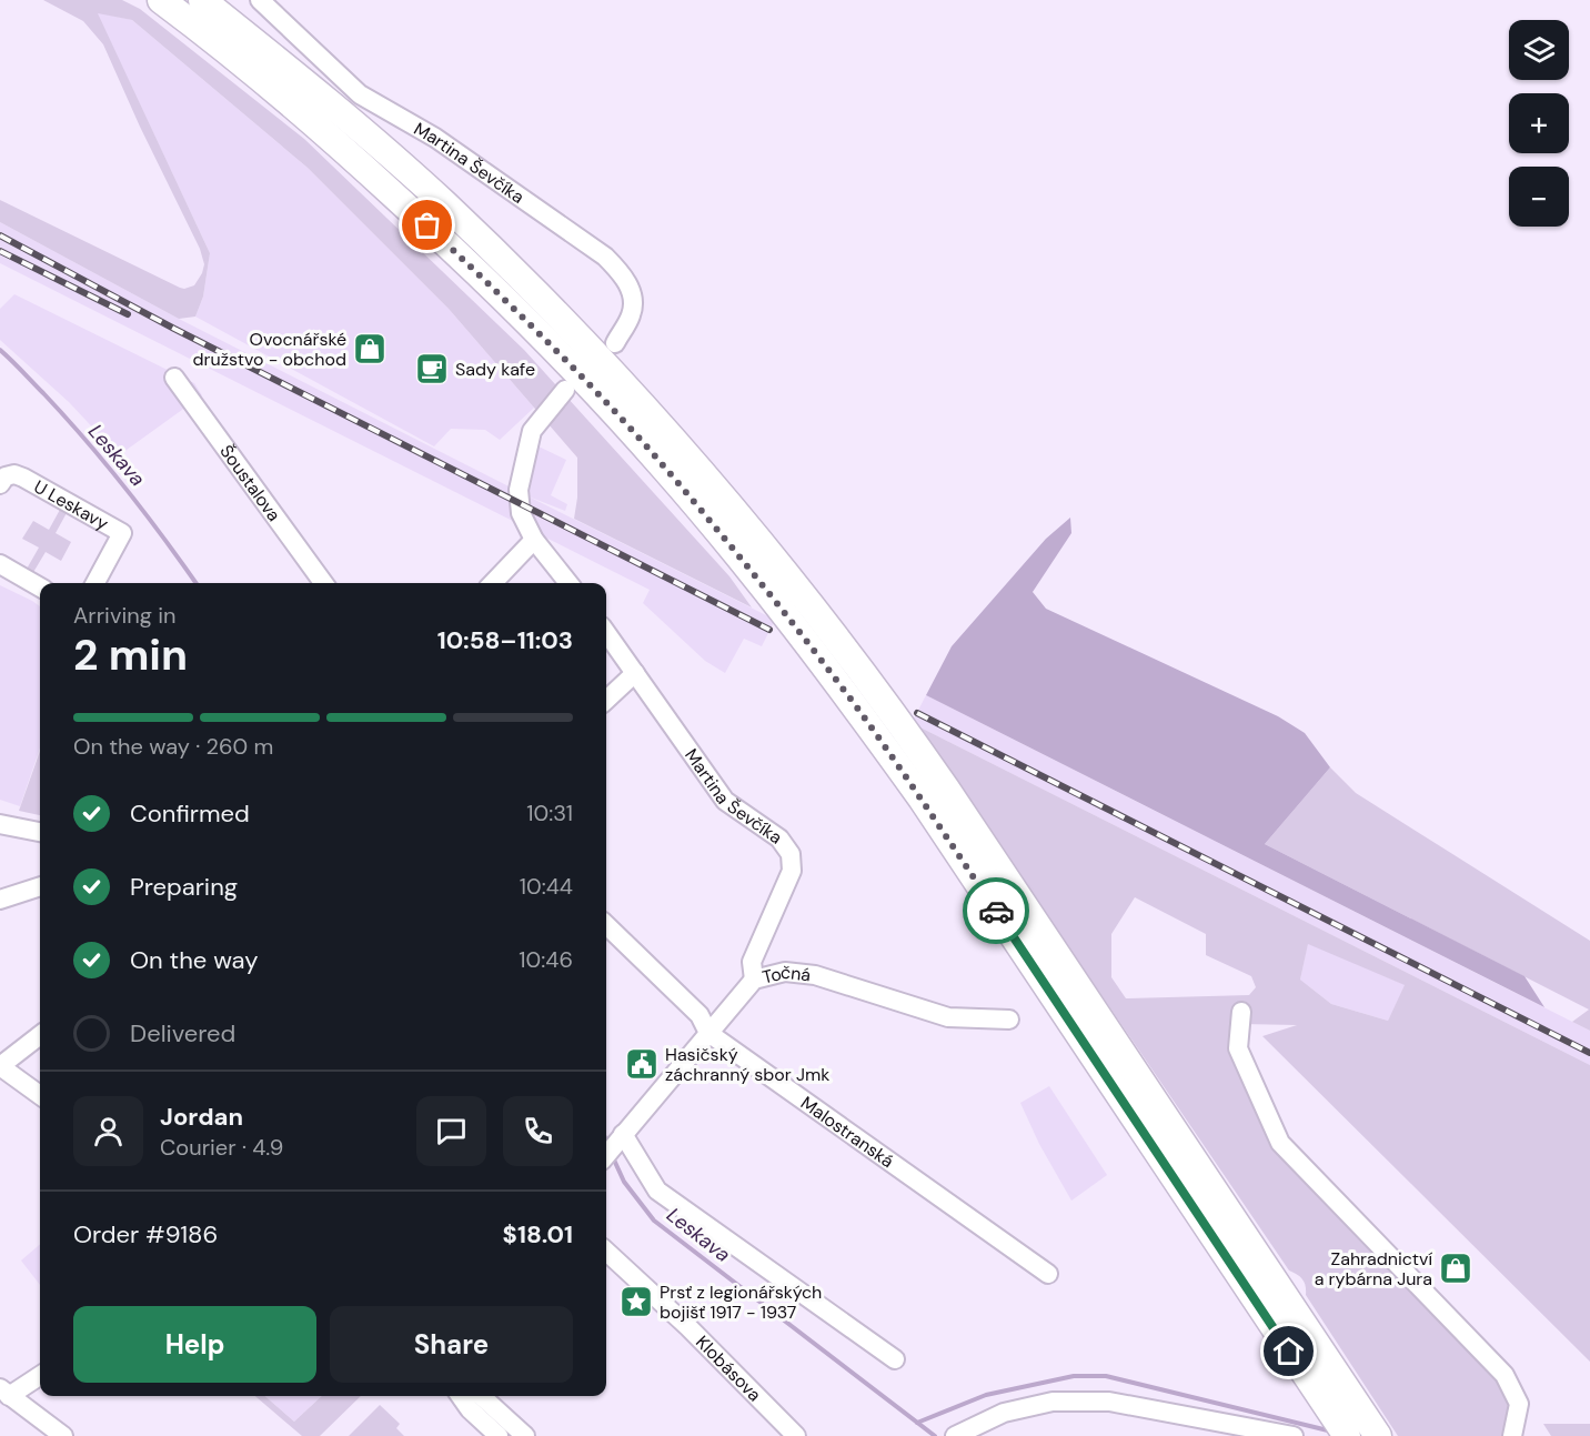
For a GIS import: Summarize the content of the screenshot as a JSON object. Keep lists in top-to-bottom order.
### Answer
{
  "streets": {
    "street": [
      "Martina Ševčíka",
      "Šoustalova",
      "U Leskavy",
      "Točná",
      "Malostranská",
      "Klobásova"
    ]
  },
  "crossings": [
    ["Martina Ševčíka", "Točná"],
    ["Točná", "Malostranská"]
  ],
  "water": ["Leskava"],
  "places": {
    "shop": ["Ovocnářské družstvo - obchod", "Zahradnictví a rybárna Jura"],
    "cafe": ["Sady kafe"],
    "public building": ["Hasičský záchranný sbor Jmk"],
    "place": ["Prsť z legionářských bojišť 1917 - 1937"]
  },
  "page": {
    "map_buttons": ["+", "−"],
    "heading": ["2 min", "Arriving in", "10:58–11:03"],
    "panel": [
      "Jordan",
      "Courier · 4.9",
      "Order #9186",
      "$18.01"
    ],
    "bar": "On the way · 260 m",
    "list": [
      ["Confirmed", "10:31"],
      ["Preparing", "10:44"],
      ["On the way", "10:46"],
      "Delivered"
    ],
    "buttons": ["Help", "Share"]
  }
}
